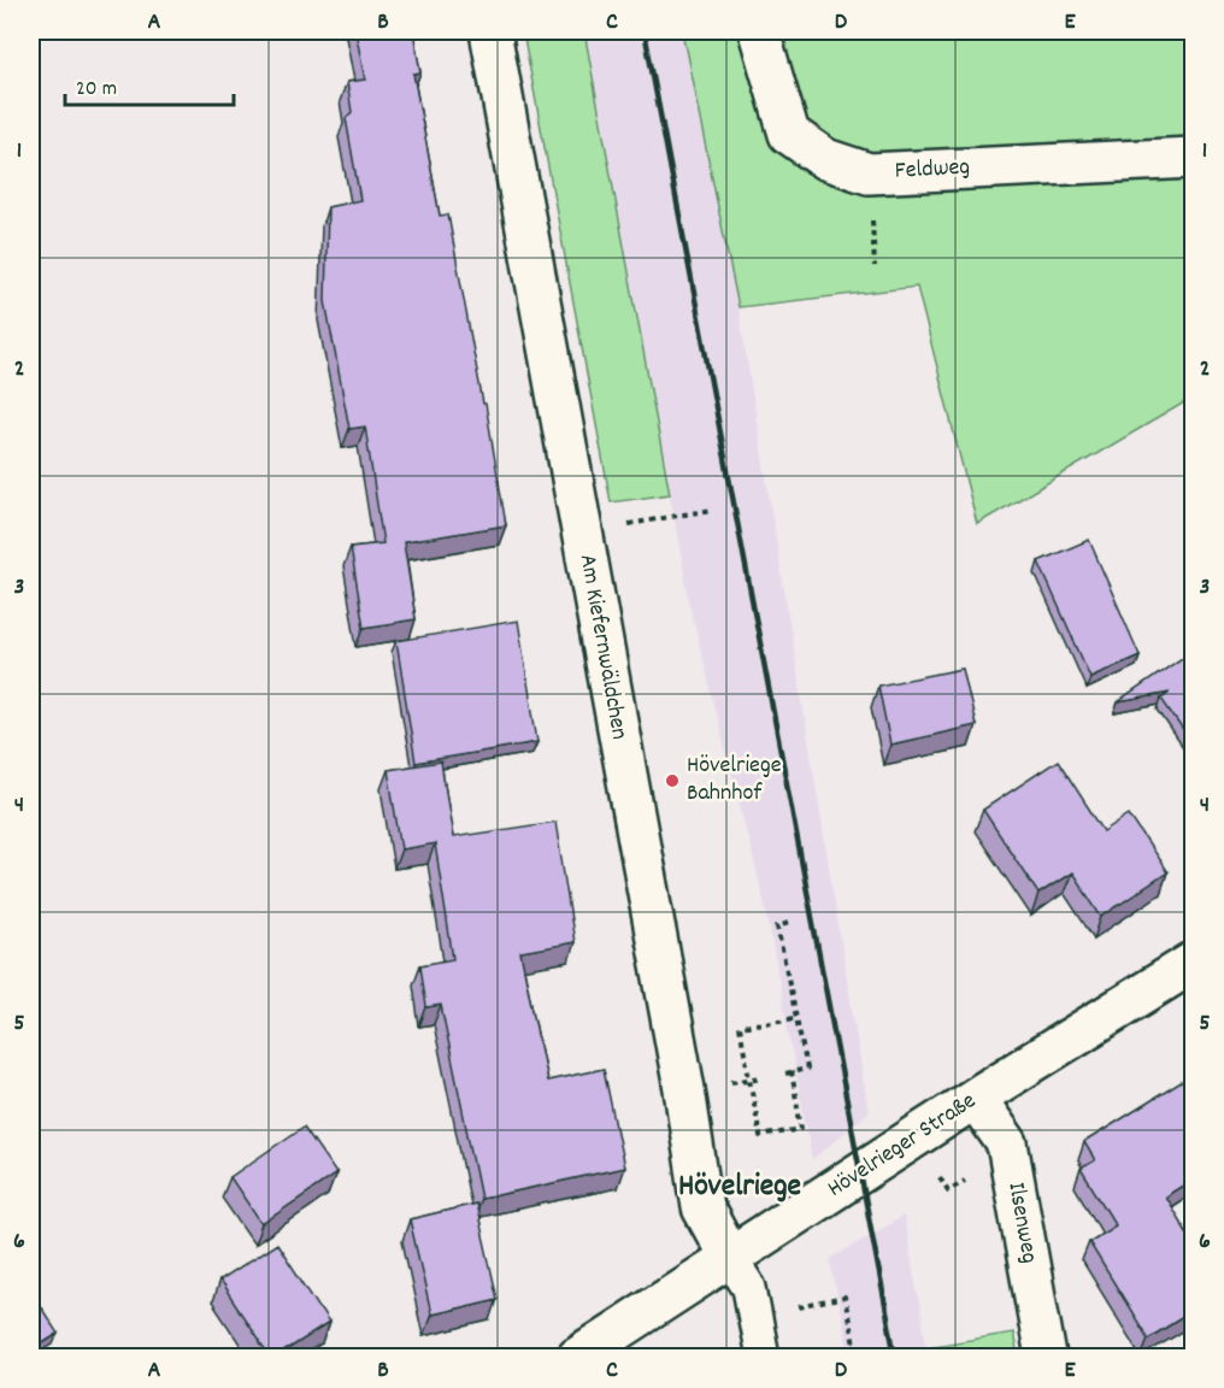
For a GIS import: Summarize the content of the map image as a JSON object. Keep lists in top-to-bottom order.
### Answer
{
  "streets": {
    "street": [
      "Feldweg",
      "Am Kiefernwäldchen",
      "Hövelrieger Straße",
      "Ilsenweg"
    ]
  },
  "crossings": [
    ["Am Kiefernwäldchen", "Hövelrieger Straße"],
    ["Hövelrieger Straße", "Ilsenweg"]
  ],
  "districts": ["Hövelriege"],
  "places": ["Hövelriege Bahnhof"],
  "scale_bar": "20 m",
  "grid": {
    "columns": [
      "A",
      "B",
      "C",
      "D",
      "E"
    ],
    "rows": [
      "1",
      "2",
      "3",
      "4",
      "5",
      "6"
    ]
  }
}
